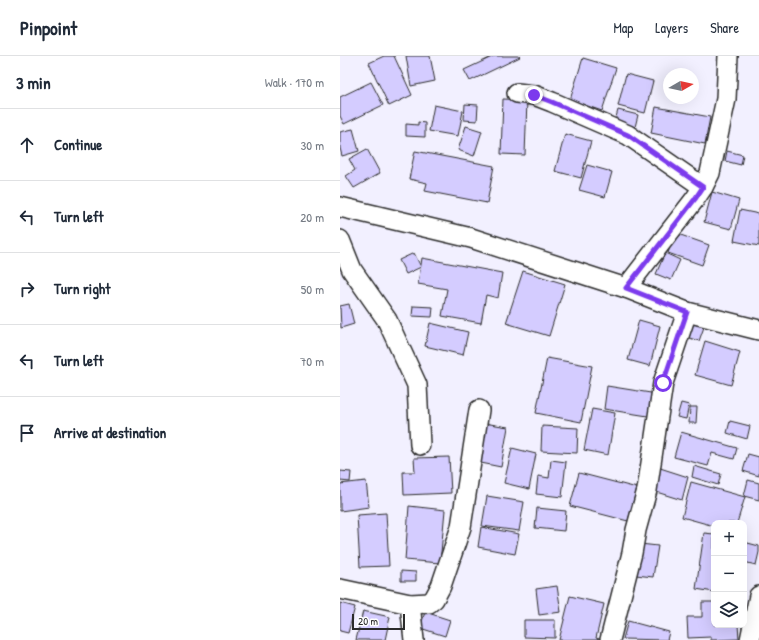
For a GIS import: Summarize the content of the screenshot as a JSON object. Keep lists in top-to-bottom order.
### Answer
{
  "scale_bar": "20 m",
  "north": "right",
  "page": {
    "header": "Pinpoint",
    "nav": ["Map", "Layers", "Share"],
    "heading": ["3 min", "Walk · 170 m"],
    "list": [
      ["Continue", "30 m"],
      ["Turn left", "20 m"],
      ["Turn right", "50 m"],
      ["Turn left", "70 m"],
      "Arrive at destination"
    ],
    "map_buttons": ["+", "−"],
    "scale": "20 m"
  }
}
